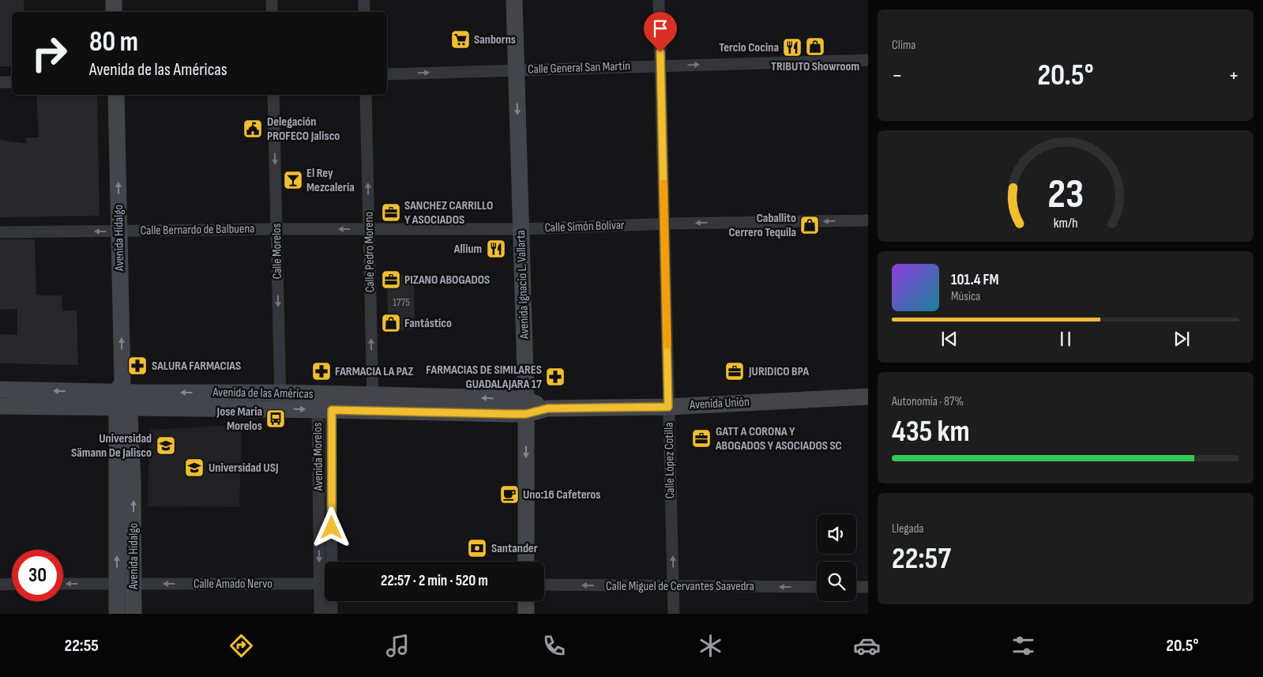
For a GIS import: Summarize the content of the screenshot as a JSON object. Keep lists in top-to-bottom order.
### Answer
{
  "streets": {
    "main road": [
      "Avenida Hidalgo",
      "Avenida Ignacio L. Vallarta",
      "Avenida de las Américas",
      "Avenida Unión"
    ],
    "street": [
      "Calle General San Martín",
      "Calle Simón Bolívar",
      "Calle Bernardo de Balbuena",
      "Calle Morelos",
      "Calle Pedro Moreno",
      "Avenida Morelos",
      "Calle López Cotilla",
      "Calle Amado Nervo",
      "Calle Miguel de Cervantes Saavedra"
    ]
  },
  "crossings": [
    ["Calle General San Martín", "Avenida Ignacio L. Vallarta"],
    ["Calle General San Martín", "Calle López Cotilla"],
    ["Calle Simón Bolívar", "Calle Bernardo de Balbuena"],
    ["Calle Simón Bolívar", "Calle Morelos"],
    ["Calle Simón Bolívar", "Calle Pedro Moreno"],
    ["Calle Simón Bolívar", "Avenida Ignacio L. Vallarta"],
    ["Calle Simón Bolívar", "Calle López Cotilla"],
    ["Calle Bernardo de Balbuena", "Avenida Hidalgo"],
    ["Calle Bernardo de Balbuena", "Calle Morelos"],
    ["Avenida Hidalgo", "Avenida de las Américas"],
    ["Avenida Hidalgo", "Calle Amado Nervo"],
    ["Calle Morelos", "Avenida de las Américas"],
    ["Calle Pedro Moreno", "Avenida de las Américas"],
    ["Avenida Ignacio L. Vallarta", "Avenida de las Américas"],
    ["Avenida Ignacio L. Vallarta", "Avenida Unión"],
    ["Avenida de las Américas", "Avenida Unión"],
    ["Avenida de las Américas", "Avenida Morelos"],
    ["Avenida Unión", "Calle López Cotilla"],
    ["Calle López Cotilla", "Calle Miguel de Cervantes Saavedra"]
  ],
  "one_way": [
    "Calle General San Martín",
    "Calle Simón Bolívar",
    "Calle Bernardo de Balbuena",
    "Avenida Hidalgo",
    "Calle Morelos",
    "Calle Pedro Moreno",
    "Avenida Ignacio L. Vallarta",
    "Calle Amado Nervo",
    "Calle Miguel de Cervantes Saavedra"
  ],
  "places": {
    "supermarket": ["Sanborns"],
    "shop": ["TRIBUTO Showroom", "Caballito Cerrero Tequila", "Fantástico"],
    "restaurant": ["Tercio Cocina", "Allium"],
    "public building": ["Delegación PROFECO Jalisco"],
    "bar": ["El Rey Mezcalería"],
    "office": [
      "SANCHEZ CARRILLO Y ASOCIADOS",
      "PIZANO ABOGADOS",
      "JURIDICO BPA",
      "GATT A CORONA Y ABOGADOS Y ASOCIADOS SC"
    ],
    "pharmacy": ["SALURA FARMACIAS", "FARMACIA LA PAZ", "FARMACIAS DE SIMILARES GUADALAJARA 17"],
    "bus stop": ["Jose Maria Morelos"],
    "school or university": ["Universidad Sämann De Jalisco", "Universidad USJ"],
    "cafe": ["Uno:16 Cafeteros"],
    "bank": ["Santander"]
  },
  "house_numbers": ["1775"],
  "page": {
    "tile": [
      "Clima",
      ["Autonomía · 87%", "435 km"],
      ["Llegada", "22:57"]
    ],
    "turn": ["80 m", "Avenida de las Américas"],
    "heat": ["−", "20.5°", "+"],
    "song": ["101.4 FM", "Música"],
    "limit": "30",
    "trip": "22:57 · 2 min · 520 m",
    "tabs": ["22:55", "20.5°"],
    "gauge": ["23", "km/h"]
  }
}
